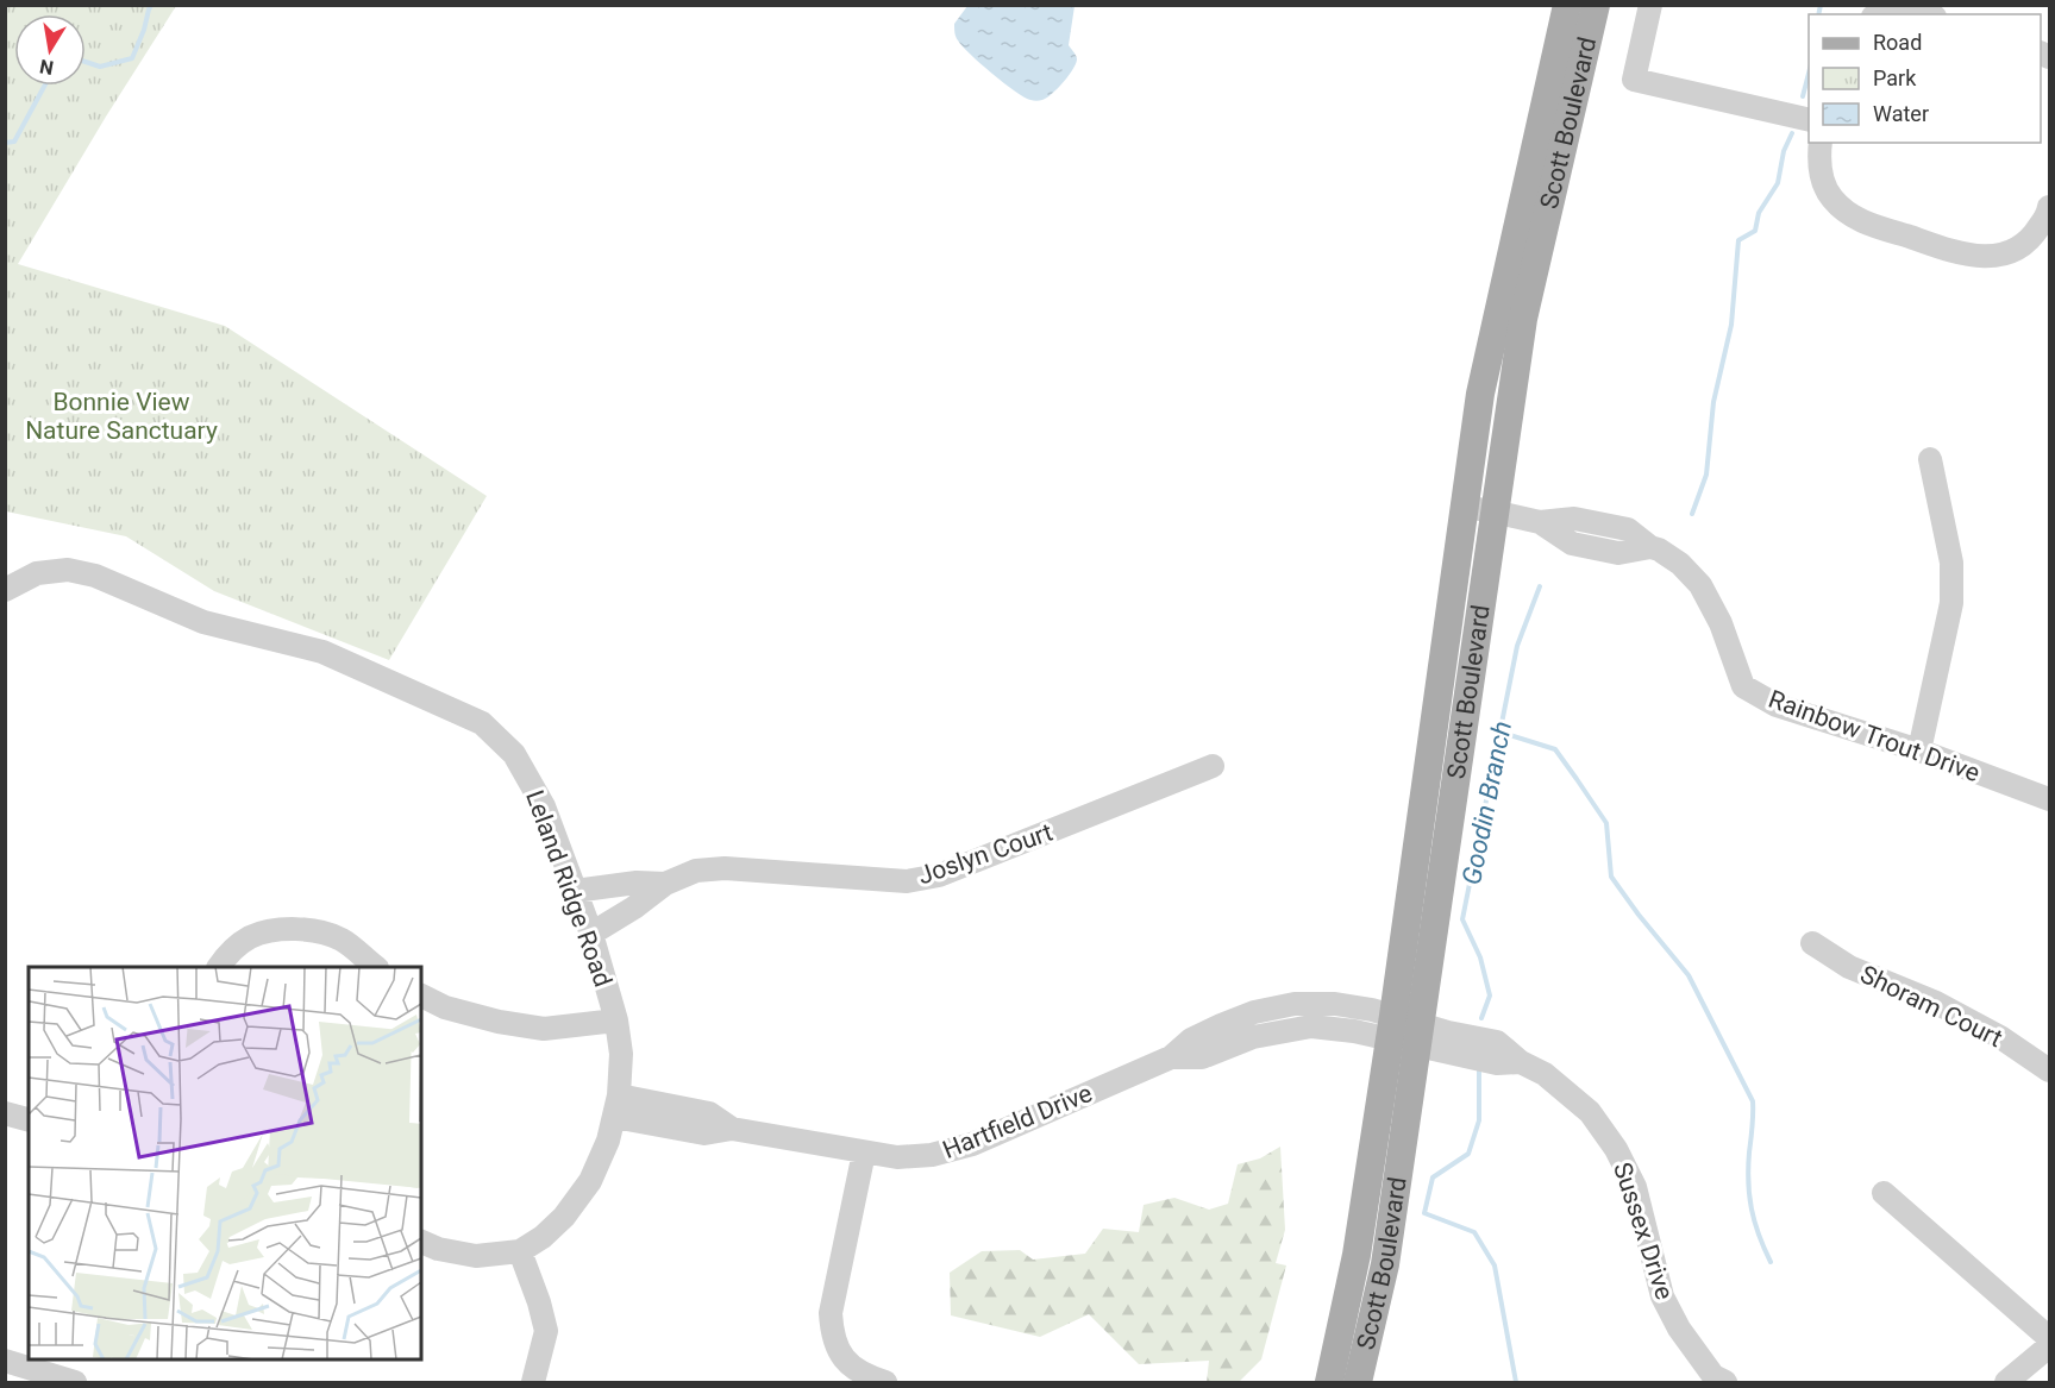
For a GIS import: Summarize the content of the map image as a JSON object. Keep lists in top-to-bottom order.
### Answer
{
  "streets": {
    "main road": ["Scott Boulevard"],
    "street": [
      "Rainbow Trout Drive",
      "Joslyn Court",
      "Leland Ridge Road",
      "Shoram Court",
      "Hartfield Drive",
      "Sussex Drive"
    ]
  },
  "crossings": [
    ["Scott Boulevard", "Rainbow Trout Drive"],
    ["Scott Boulevard", "Hartfield Drive"],
    ["Scott Boulevard", "Sussex Drive"],
    ["Joslyn Court", "Leland Ridge Road"],
    ["Leland Ridge Road", "Hartfield Drive"],
    ["Hartfield Drive", "Sussex Drive"]
  ],
  "water": ["Goodin Branch"],
  "parks": ["Bonnie View Nature Sanctuary"],
  "legend": ["Road", "Park", "Water"],
  "north": "bottom"
}
